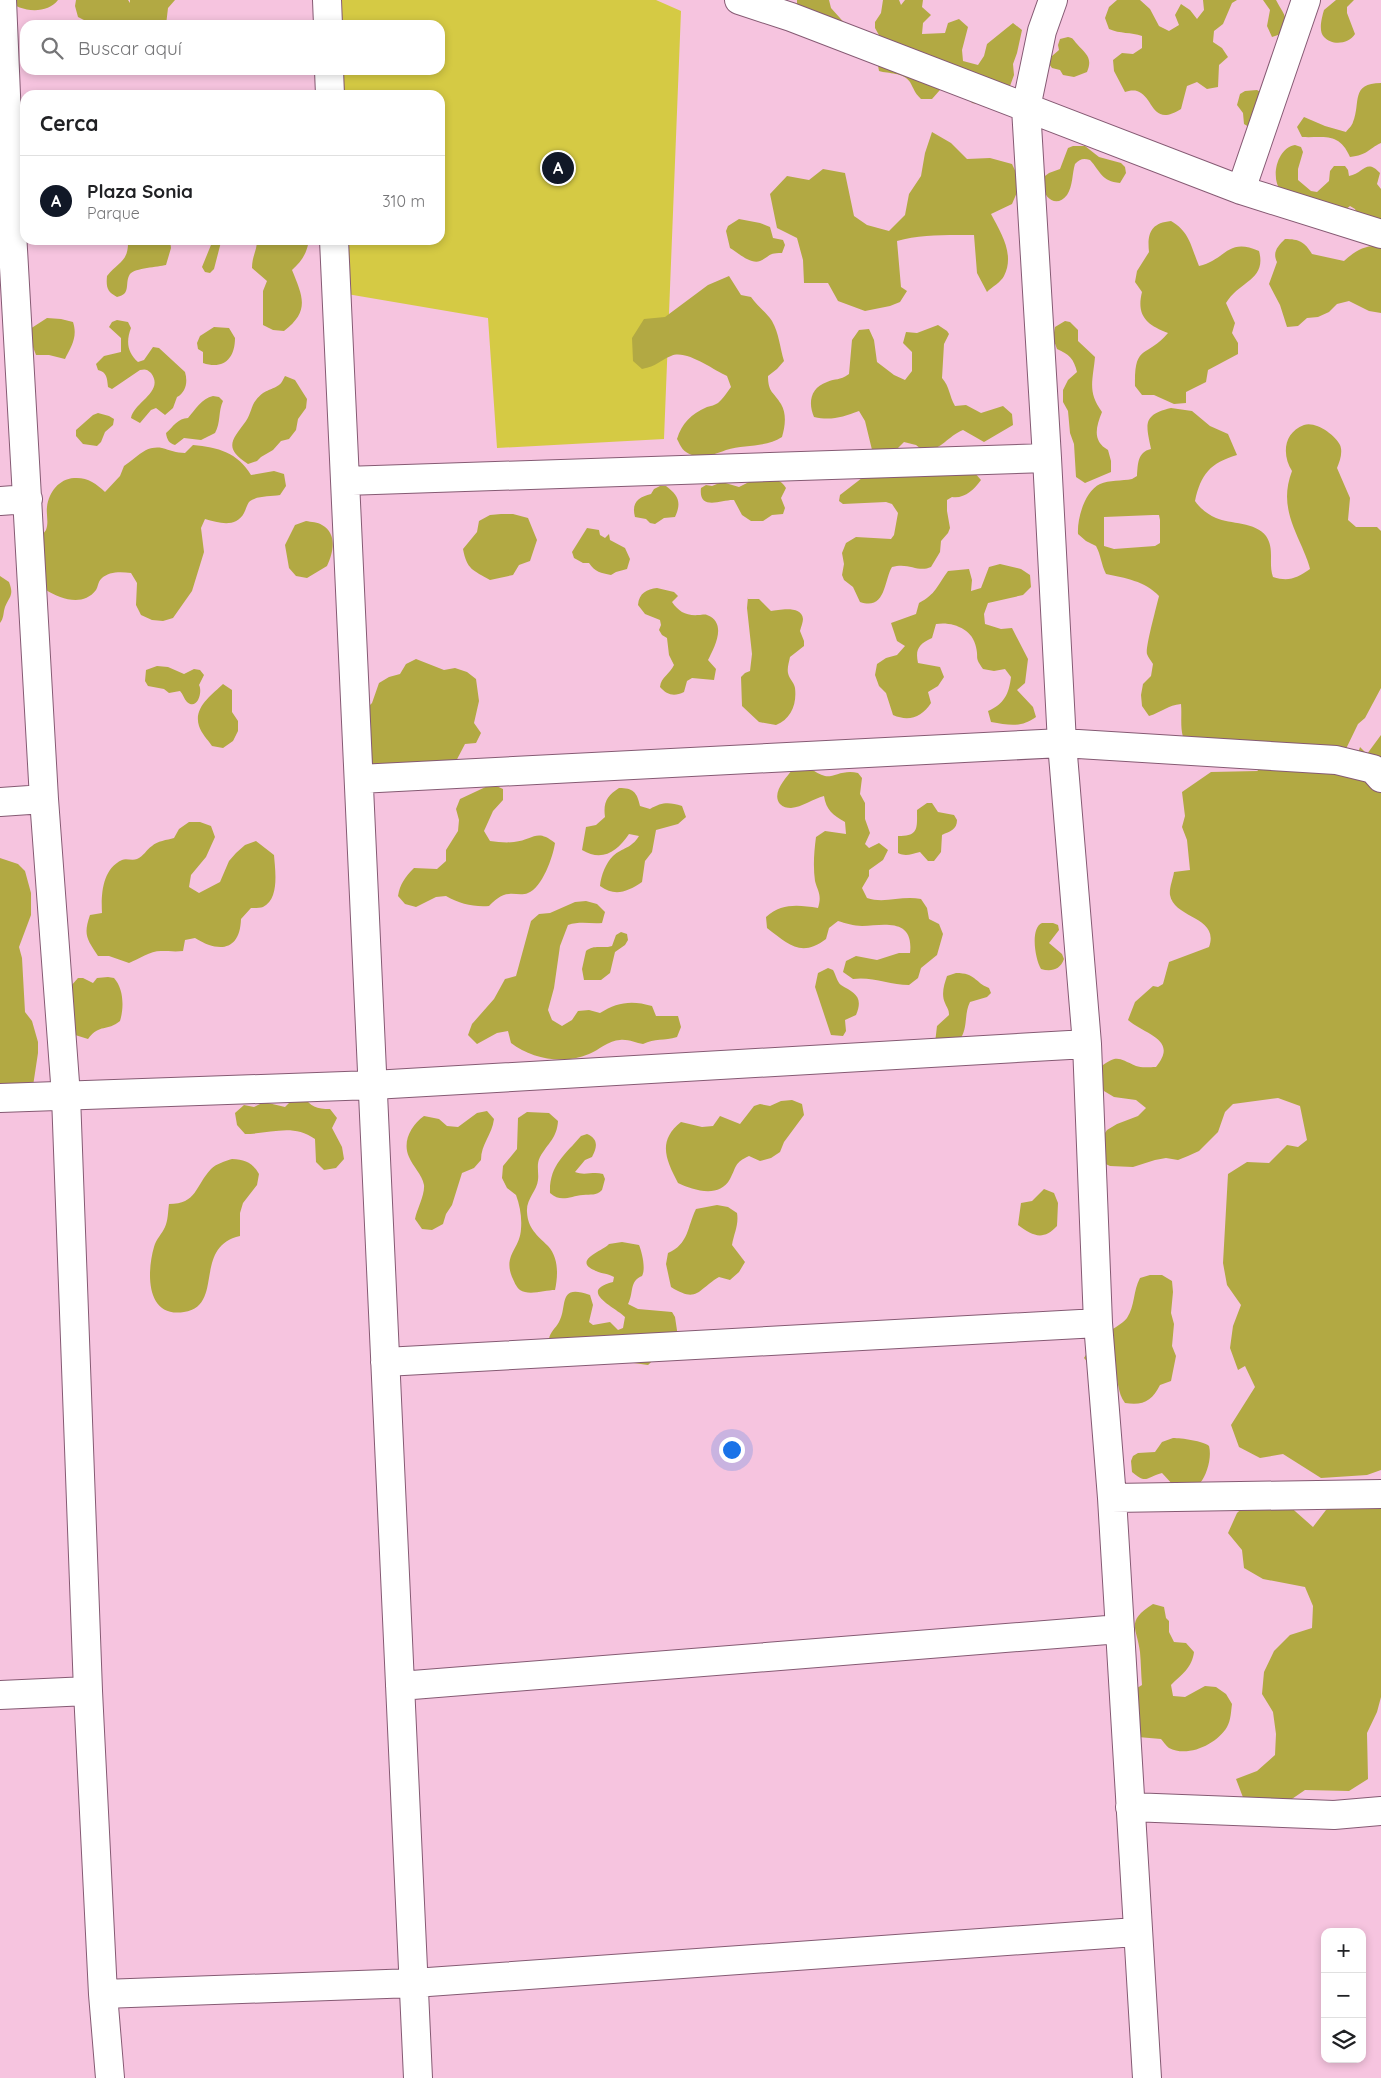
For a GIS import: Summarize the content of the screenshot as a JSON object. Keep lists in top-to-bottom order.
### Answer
{
  "page": {
    "search": "Buscar aquí",
    "heading": "Cerca",
    "pins": "A",
    "list": [
      {
        "mark": "A",
        "name": "Plaza Sonia",
        "note": "Parque",
        "value": "310 m"
      }
    ],
    "map_buttons": ["+", "−"]
  }
}
